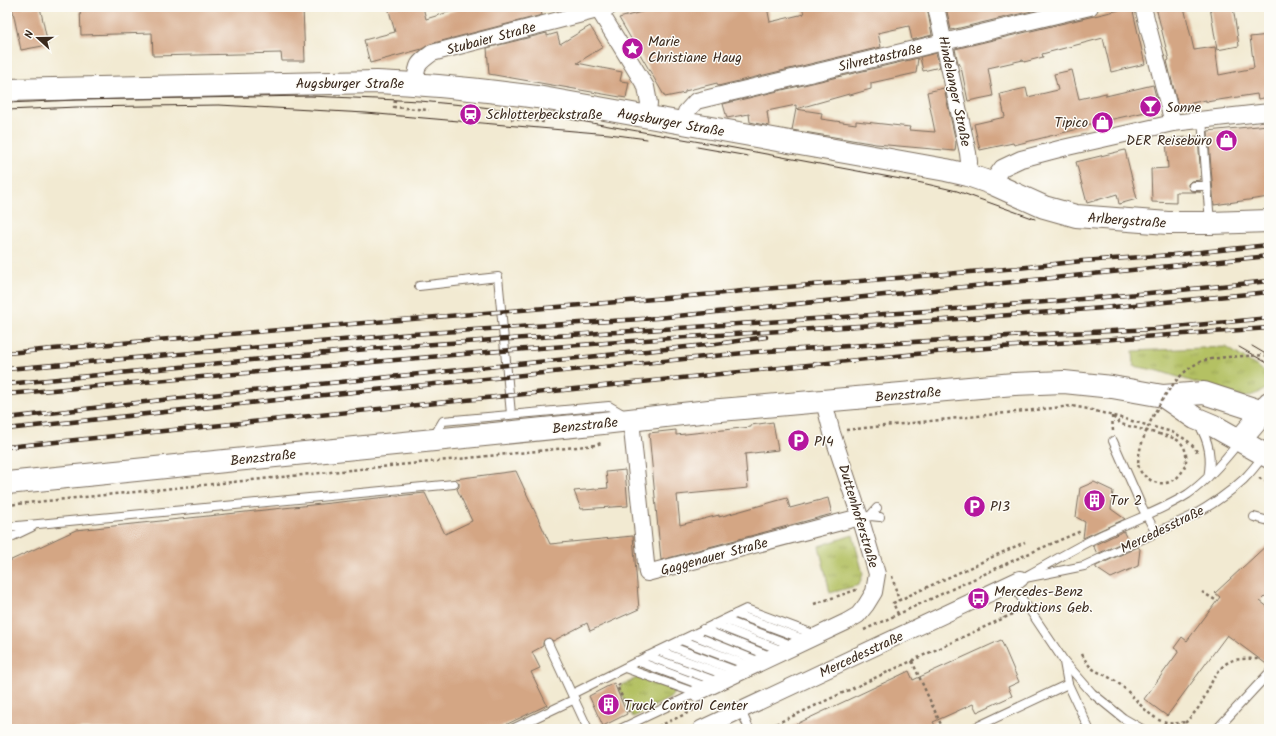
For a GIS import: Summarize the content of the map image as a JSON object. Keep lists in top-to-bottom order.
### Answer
{
  "streets": {
    "main road": ["Augsburger Straße", "Arlbergstraße", "Benzstraße"],
    "street": [
      "Stubaier Straße",
      "Silvrettastraße",
      "Hindelanger Straße",
      "Duttenhoferstraße",
      "Mercedesstraße",
      "Gaggenauer Straße"
    ]
  },
  "crossings": [
    ["Stubaier Straße", "Augsburger Straße"],
    ["Silvrettastraße", "Augsburger Straße"],
    ["Silvrettastraße", "Hindelanger Straße"],
    ["Augsburger Straße", "Hindelanger Straße"],
    ["Augsburger Straße", "Arlbergstraße"],
    ["Benzstraße", "Duttenhoferstraße"],
    ["Benzstraße", "Mercedesstraße"],
    ["Benzstraße", "Gaggenauer Straße"],
    ["Duttenhoferstraße", "Gaggenauer Straße"]
  ],
  "places": {
    "place": ["Marie Christiane Haug"],
    "bar": ["Sonne"],
    "station": ["Schlotterbeckstraße"],
    "shop": ["Tipico", "DER Reisebüro"],
    "parking": ["P14", "P13"],
    "building": ["Tor 2", "Truck Control Center"],
    "bus stop": ["Mercedes-Benz Produktions Geb."]
  },
  "north": "left"
}
